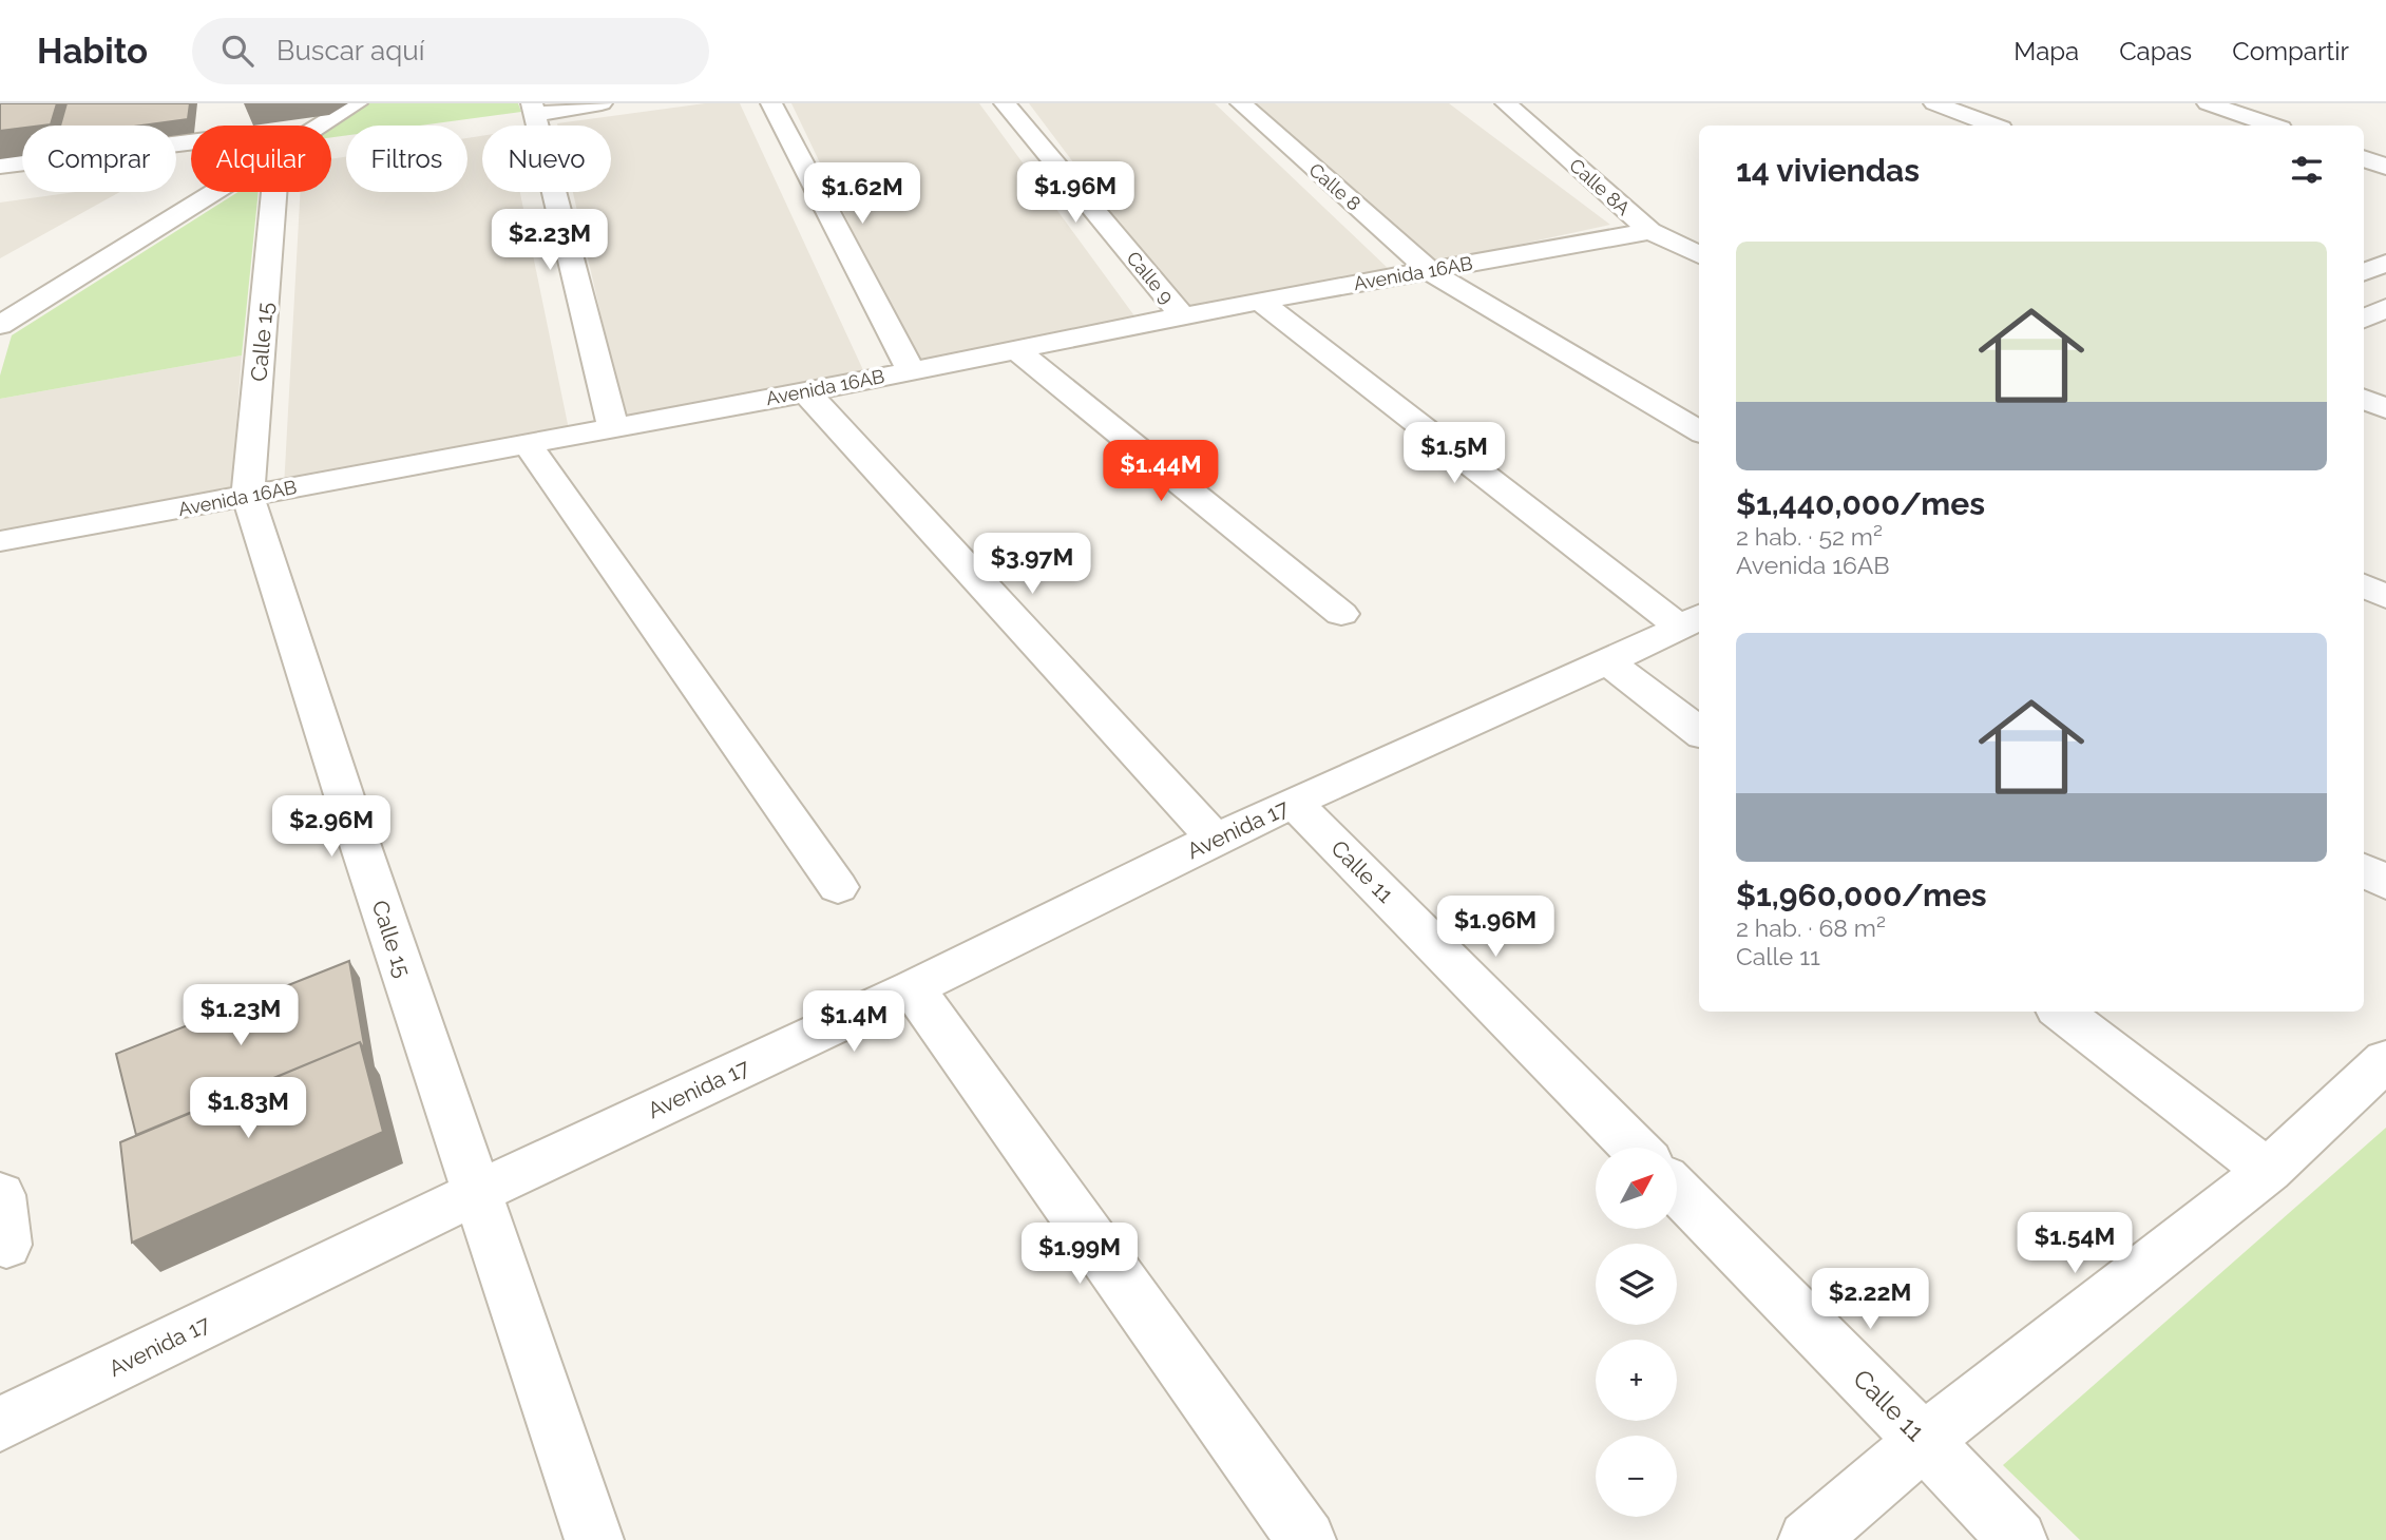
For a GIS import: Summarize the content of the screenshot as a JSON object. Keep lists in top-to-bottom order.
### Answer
{
  "streets": {
    "street": [
      "Calle 8",
      "Calle 8A",
      "Avenida 16AB",
      "Calle 9",
      "Calle 15",
      "Avenida 17",
      "Calle 11"
    ]
  },
  "crossings": [
    ["Calle 8", "Avenida 16AB"],
    ["Calle 8A", "Avenida 16AB"],
    ["Avenida 16AB", "Calle 9"],
    ["Avenida 16AB", "Calle 15"],
    ["Calle 15", "Avenida 17"],
    ["Avenida 17", "Calle 11"]
  ],
  "north": "top right",
  "page": {
    "header": "Habito",
    "search": "Buscar aquí",
    "nav": ["Mapa", "Capas", "Compartir"],
    "chip": [
      "Comprar",
      "Alquilar",
      "Filtros",
      "Nuevo"
    ],
    "heading": "14 viviendas",
    "price": [
      "$1.96M",
      "$1.62M",
      "$2.23M",
      "$1.5M",
      "$1.44M",
      "$3.97M",
      "$2.96M",
      "$1.96M",
      "$1.23M",
      "$1.4M",
      "$1.83M",
      "$1.54M",
      "$1.99M",
      "$2.22M"
    ],
    "list": [
      {
        "name": "$1,440,000/mes",
        "note": "2 hab. · 52 m² · Avenida 16AB"
      },
      {
        "name": "$1,960,000/mes",
        "note": "2 hab. · 68 m² · Calle 11"
      }
    ],
    "map_buttons": ["+", "−"]
  }
}
